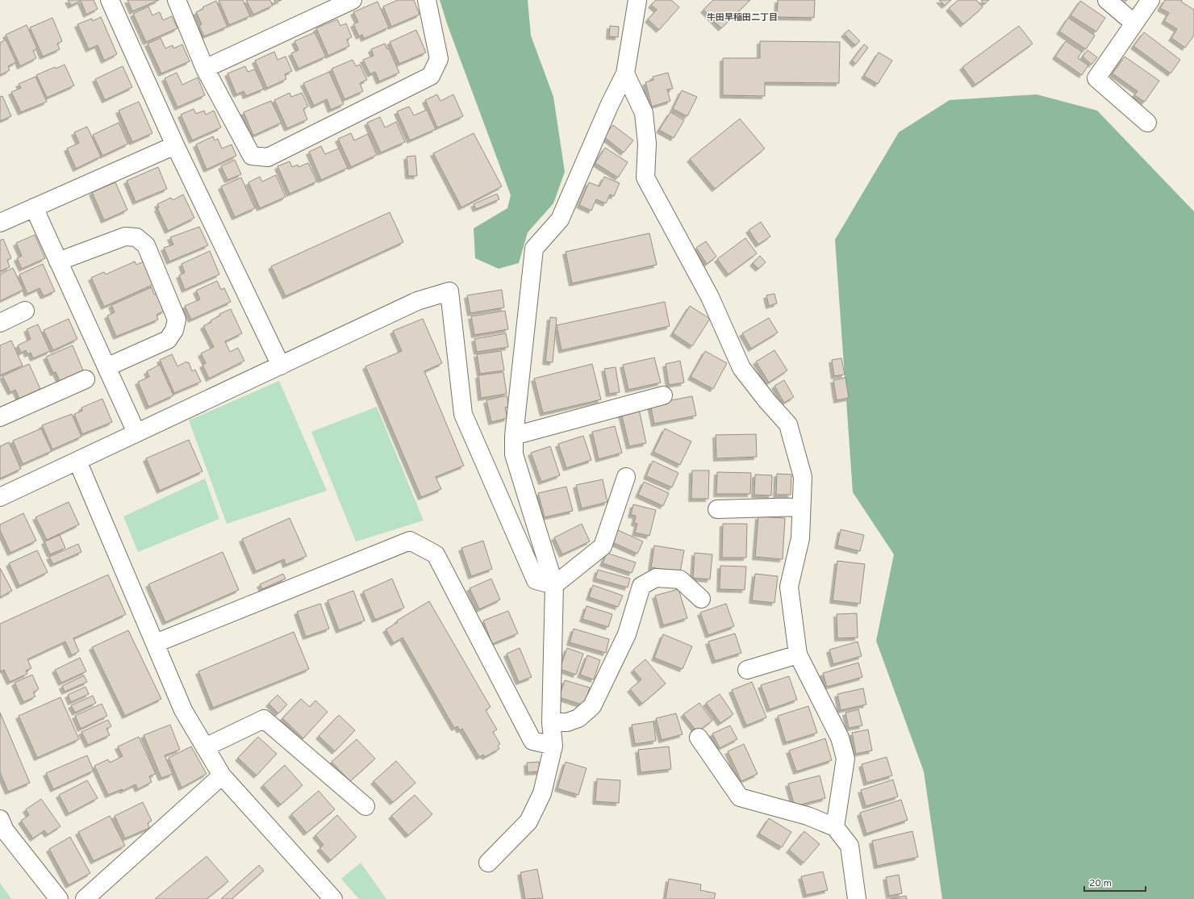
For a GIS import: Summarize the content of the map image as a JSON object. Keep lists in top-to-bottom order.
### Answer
{
  "districts": ["牛田早稲田二丁目"],
  "scale_bar": "20 m"
}
